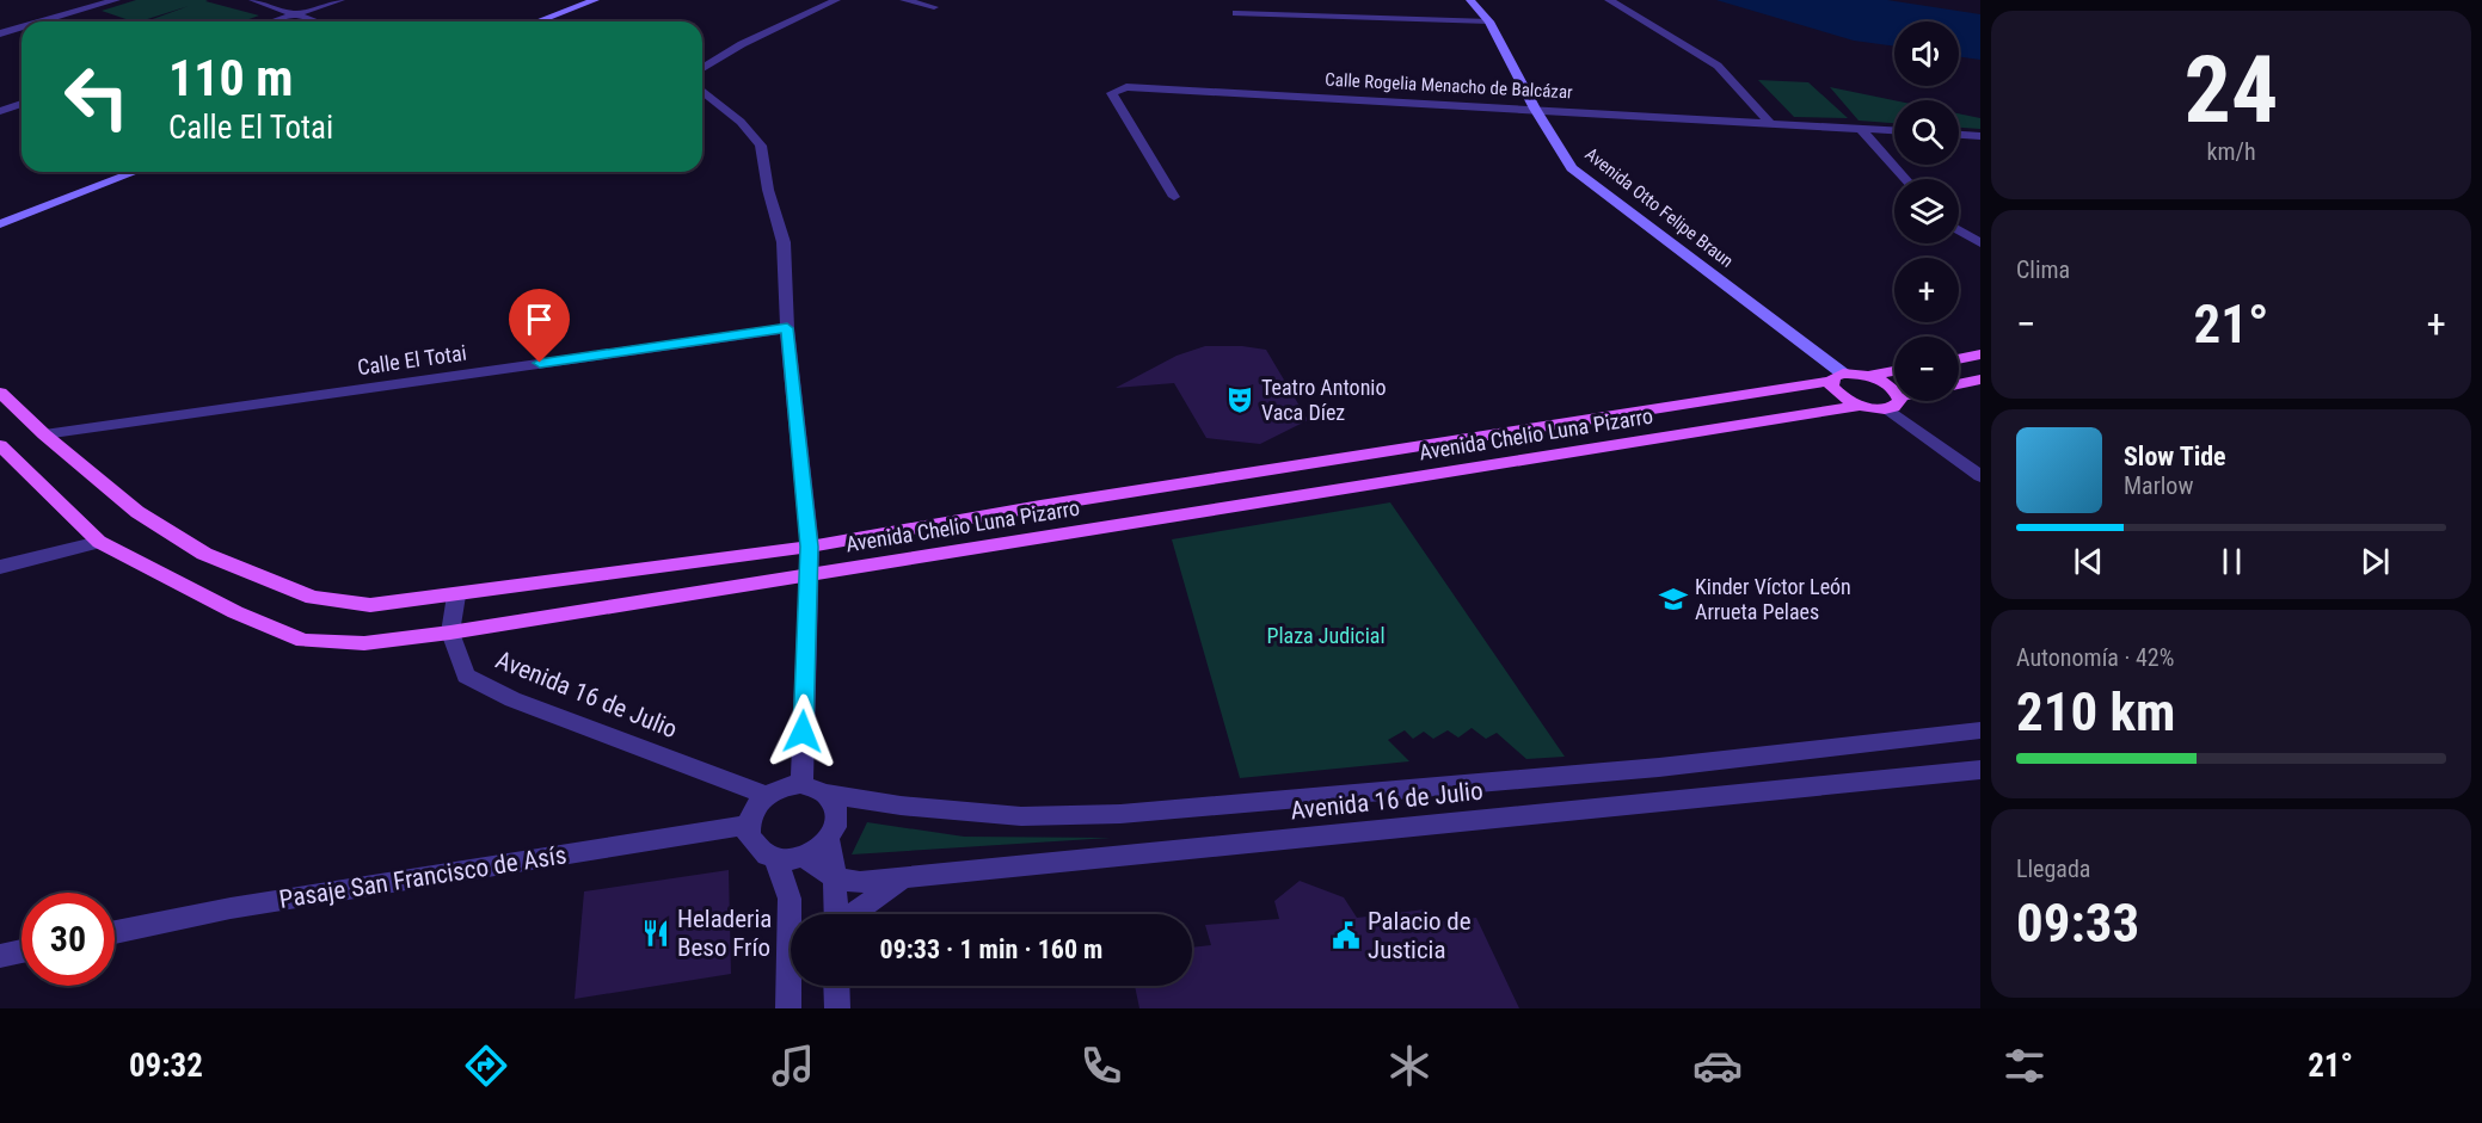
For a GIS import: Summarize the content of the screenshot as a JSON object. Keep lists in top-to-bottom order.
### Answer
{
  "streets": {
    "main road": ["Avenida Chelio Luna Pizarro"],
    "street": [
      "Calle Rogelia Menacho de Balcázar",
      "Avenida Otto Felipe Braun",
      "Calle El Totai",
      "Avenida 16 de Julio",
      "Pasaje San Francisco de Asís"
    ]
  },
  "crossings": [
    ["Calle Rogelia Menacho de Balcázar", "Avenida Otto Felipe Braun"],
    ["Avenida Otto Felipe Braun", "Avenida Chelio Luna Pizarro"],
    ["Calle El Totai", "Avenida Chelio Luna Pizarro"],
    ["Avenida Chelio Luna Pizarro", "Avenida 16 de Julio"],
    ["Avenida 16 de Julio", "Pasaje San Francisco de Asís"]
  ],
  "parks": ["Plaza Judicial"],
  "places": {
    "theatre": ["Teatro Antonio Vaca Díez"],
    "school or university": ["Kinder Víctor León Arrueta Pelaes"],
    "restaurant": ["Heladeria Beso Frío"],
    "public building": ["Palacio de Justicia"]
  },
  "page": {
    "tile": [
      ["24", "km/h"],
      "Clima",
      ["Autonomía · 42%", "210 km"],
      ["Llegada", "09:33"]
    ],
    "map_buttons": ["+", "−"],
    "turn": ["110 m", "Calle El Totai"],
    "heat": ["−", "21°", "+"],
    "song": ["Slow Tide", "Marlow"],
    "limit": "30",
    "trip": "09:33 · 1 min · 160 m",
    "tabs": ["09:32", "21°"]
  }
}
